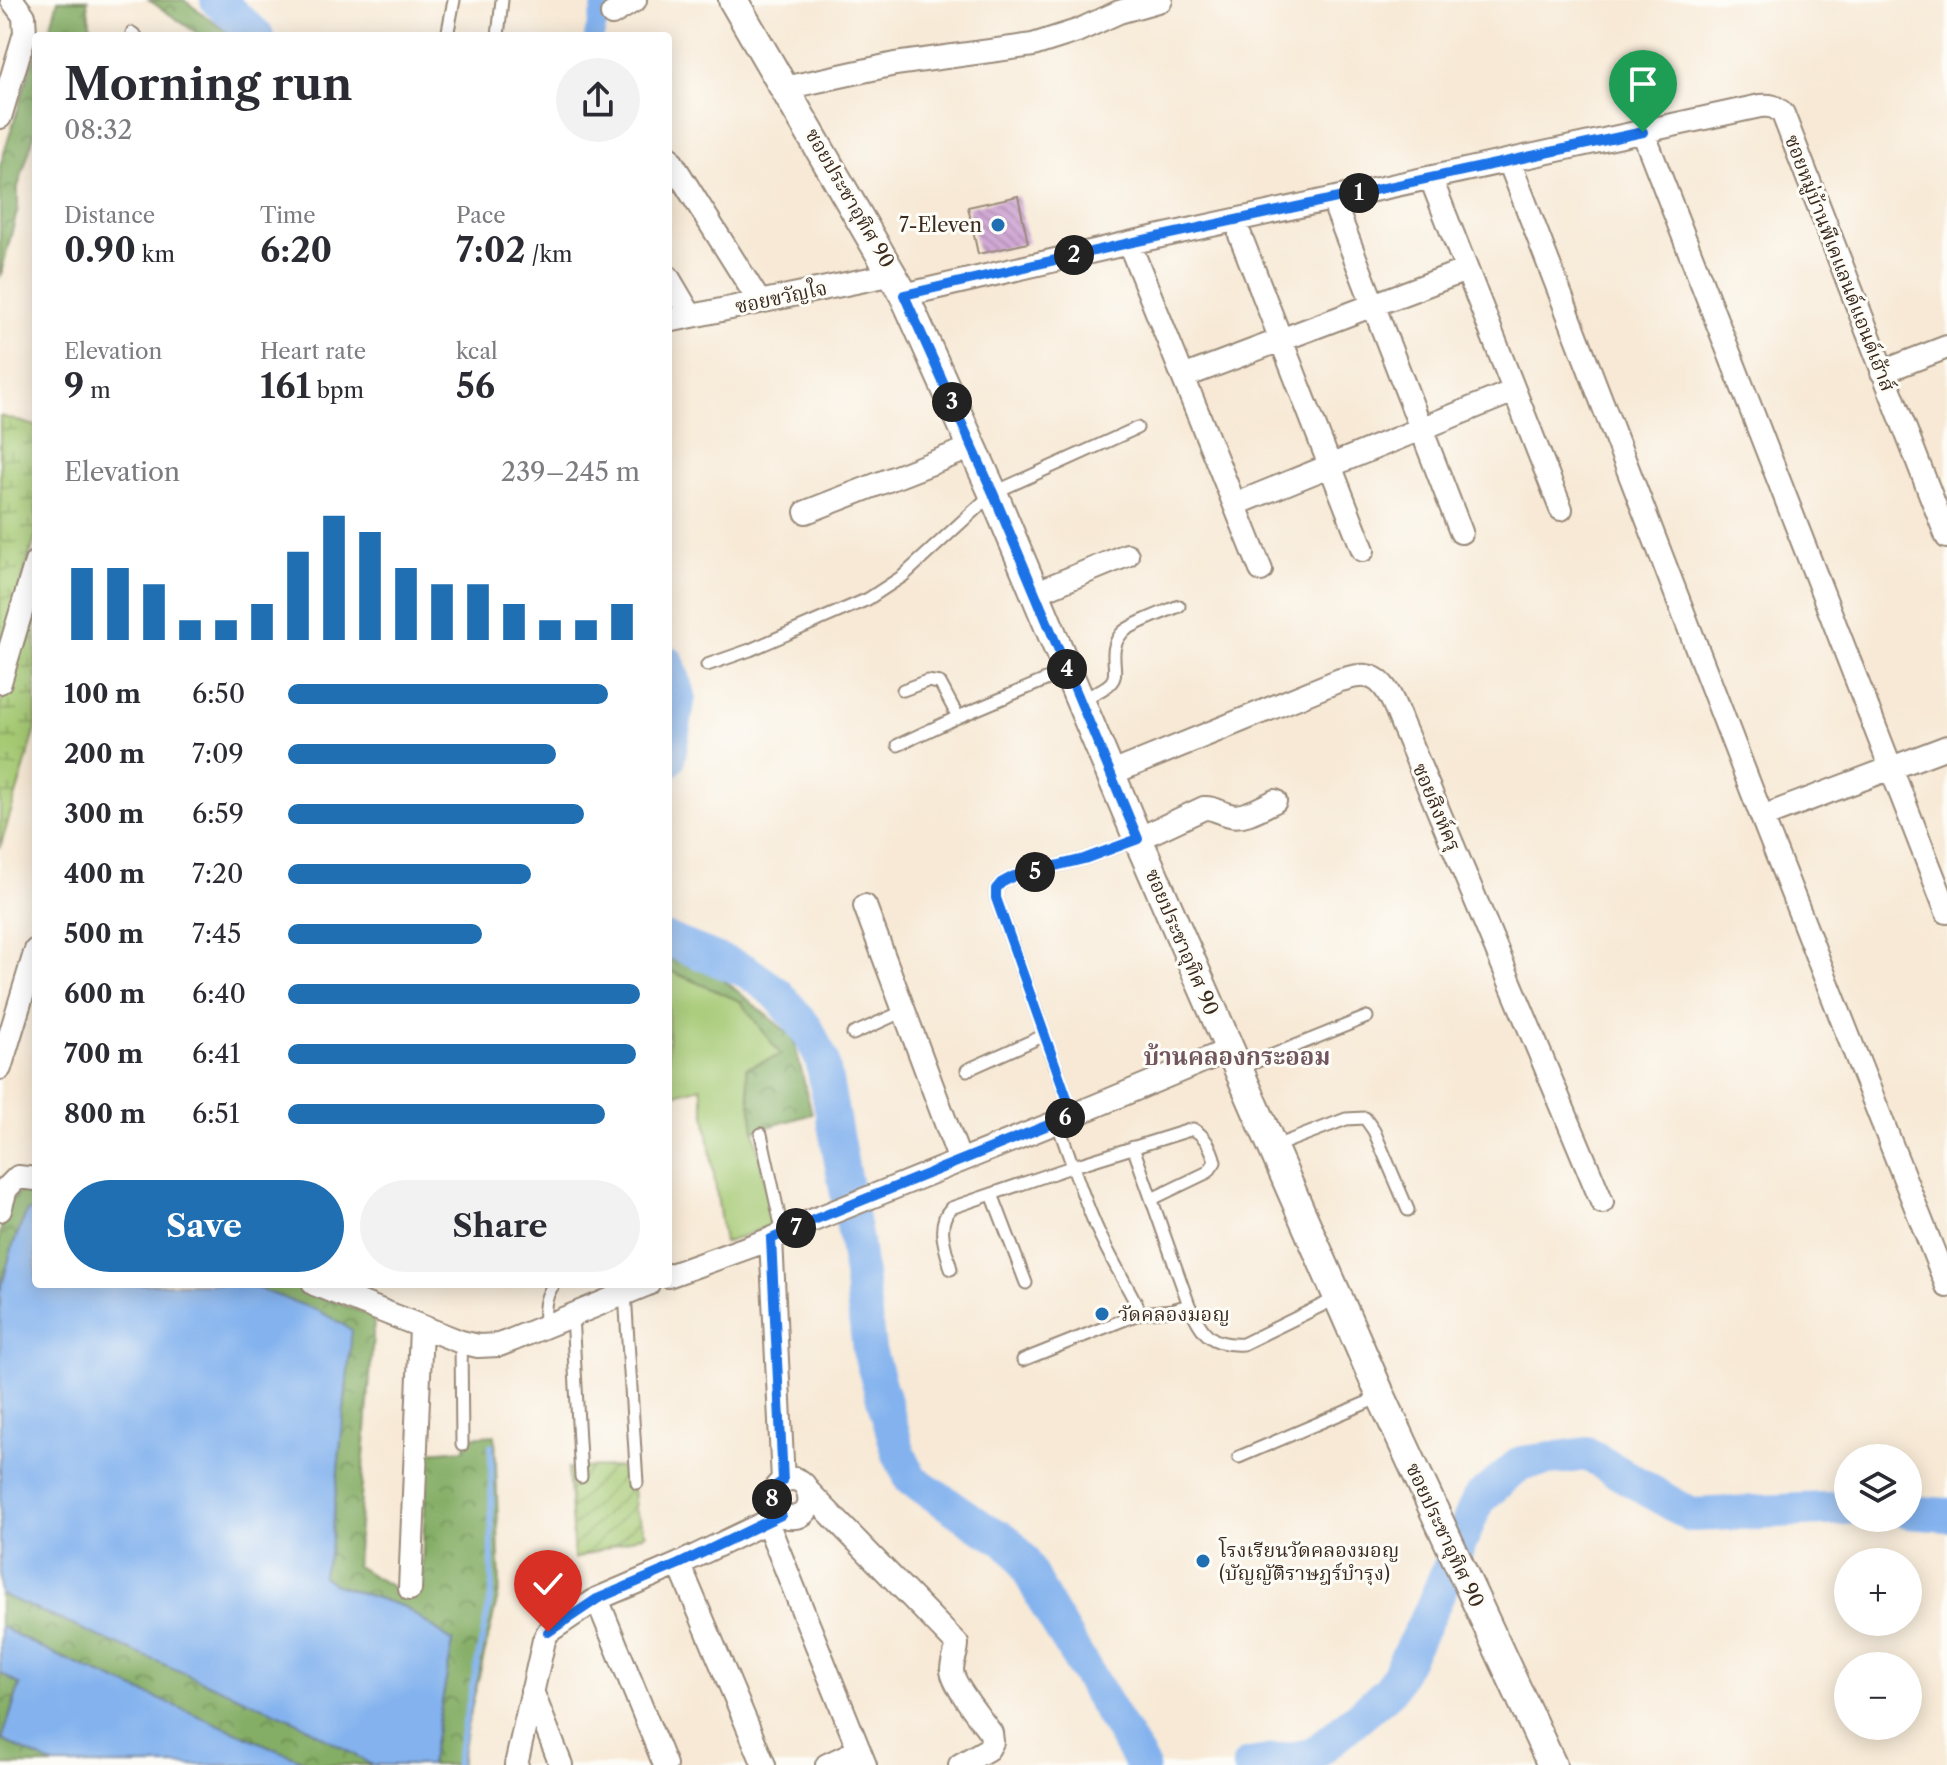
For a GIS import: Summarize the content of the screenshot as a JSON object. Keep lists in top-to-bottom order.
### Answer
{
  "streets": {
    "street": [
      "ซอยประชาอุทิศ 90",
      "ซอยหมู่บ้านพีเคแลนด์แอนด์เฮ้าส์",
      "ซอยขวัญใจ",
      "ซอยสิงห์ครุ"
    ]
  },
  "crossings": [
    ["ซอยประชาอุทิศ 90", "ซอยหมู่บ้านพีเคแลนด์แอนด์เฮ้าส์"],
    ["ซอยประชาอุทิศ 90", "ซอยขวัญใจ"],
    ["ซอยประชาอุทิศ 90", "ซอยสิงห์ครุ"],
    ["ซอยหมู่บ้านพีเคแลนด์แอนด์เฮ้าส์", "ซอยขวัญใจ"]
  ],
  "districts": ["บ้านคลองกระออม"],
  "places": ["7-Eleven", "วัดคลองมอญ", "โรงเรียนวัดคลองมอญ (บัญญัติราษฎร์บำรุง)"],
  "page": {
    "heading": ["Morning run", "08:32"],
    "stats": [
      ["Distance", "0.90 km"],
      ["Time", "6:20"],
      ["Pace", "7:02 /km"],
      ["Elevation", "9 m"],
      ["Heart rate", "161 bpm"],
      ["kcal", "56"]
    ],
    "pins": [
      "1",
      "2",
      "3",
      "4",
      "5",
      "6",
      "7",
      "8"
    ],
    "chart": ["Elevation", "239–245 m"],
    "list": [
      {
        "name": "100 m",
        "note": "6:50"
      },
      {
        "name": "200 m",
        "note": "7:09"
      },
      {
        "name": "300 m",
        "note": "6:59"
      },
      {
        "name": "400 m",
        "note": "7:20"
      },
      {
        "name": "500 m",
        "note": "7:45"
      },
      {
        "name": "600 m",
        "note": "6:40"
      },
      {
        "name": "700 m",
        "note": "6:41"
      },
      {
        "name": "800 m",
        "note": "6:51"
      }
    ],
    "buttons": ["Save", "Share"],
    "map_buttons": ["+", "−"]
  }
}
